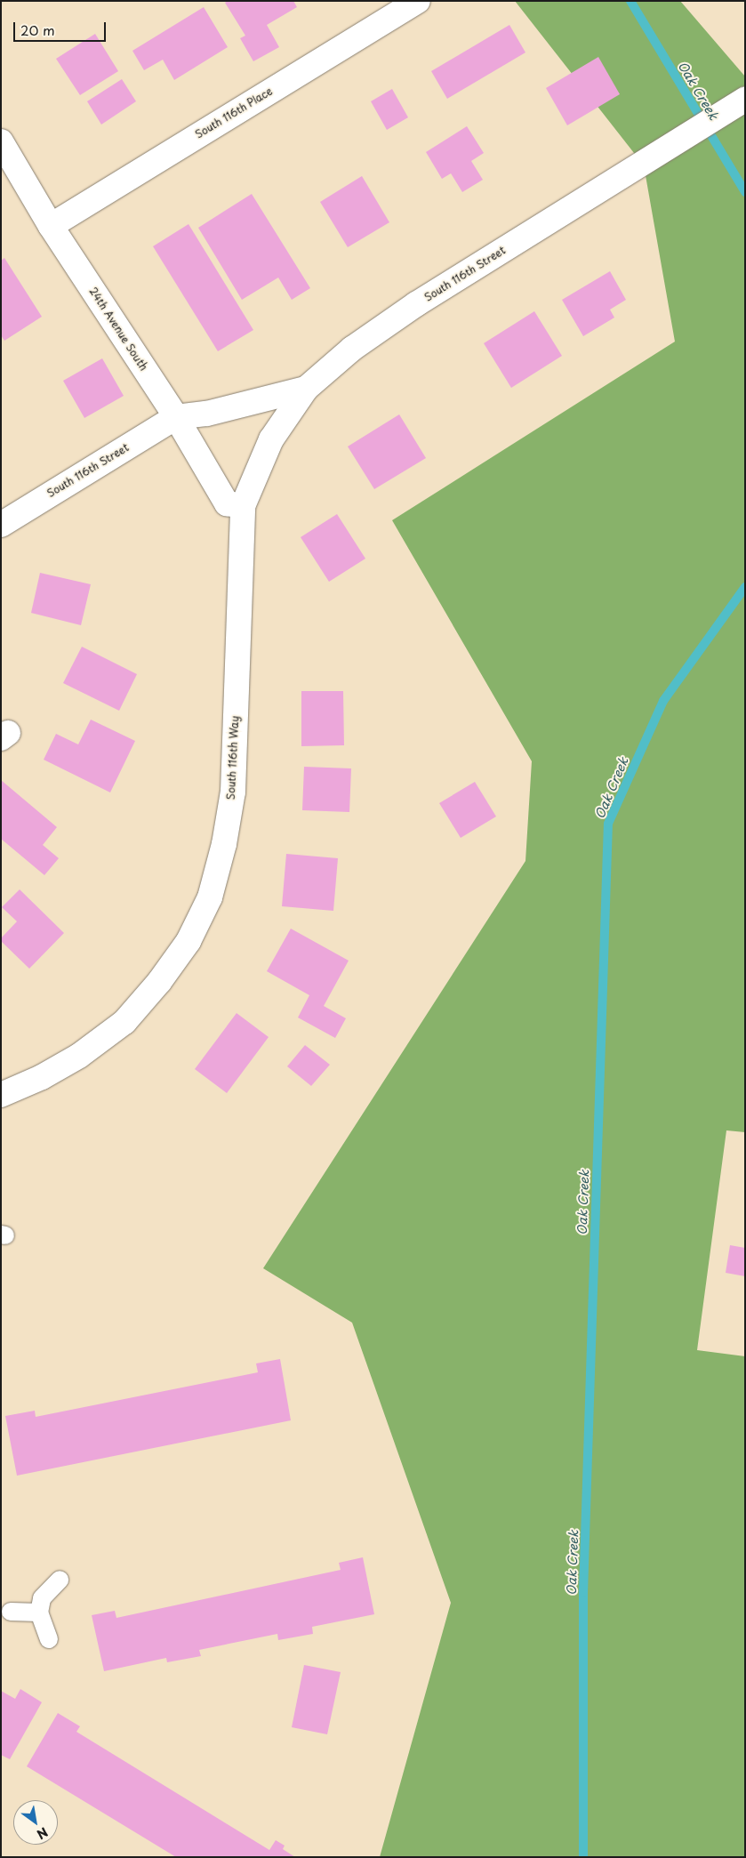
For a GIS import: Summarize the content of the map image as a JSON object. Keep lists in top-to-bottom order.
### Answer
{
  "streets": {
    "street": [
      "South 116th Place",
      "South 116th Street",
      "24th Avenue South",
      "South 116th Way"
    ]
  },
  "crossings": [
    ["South 116th Place", "24th Avenue South"],
    ["South 116th Street", "24th Avenue South"],
    ["South 116th Street", "South 116th Way"],
    ["24th Avenue South", "South 116th Way"]
  ],
  "water": ["Oak Creek"],
  "scale_bar": "20 m",
  "north": "bottom right"
}
